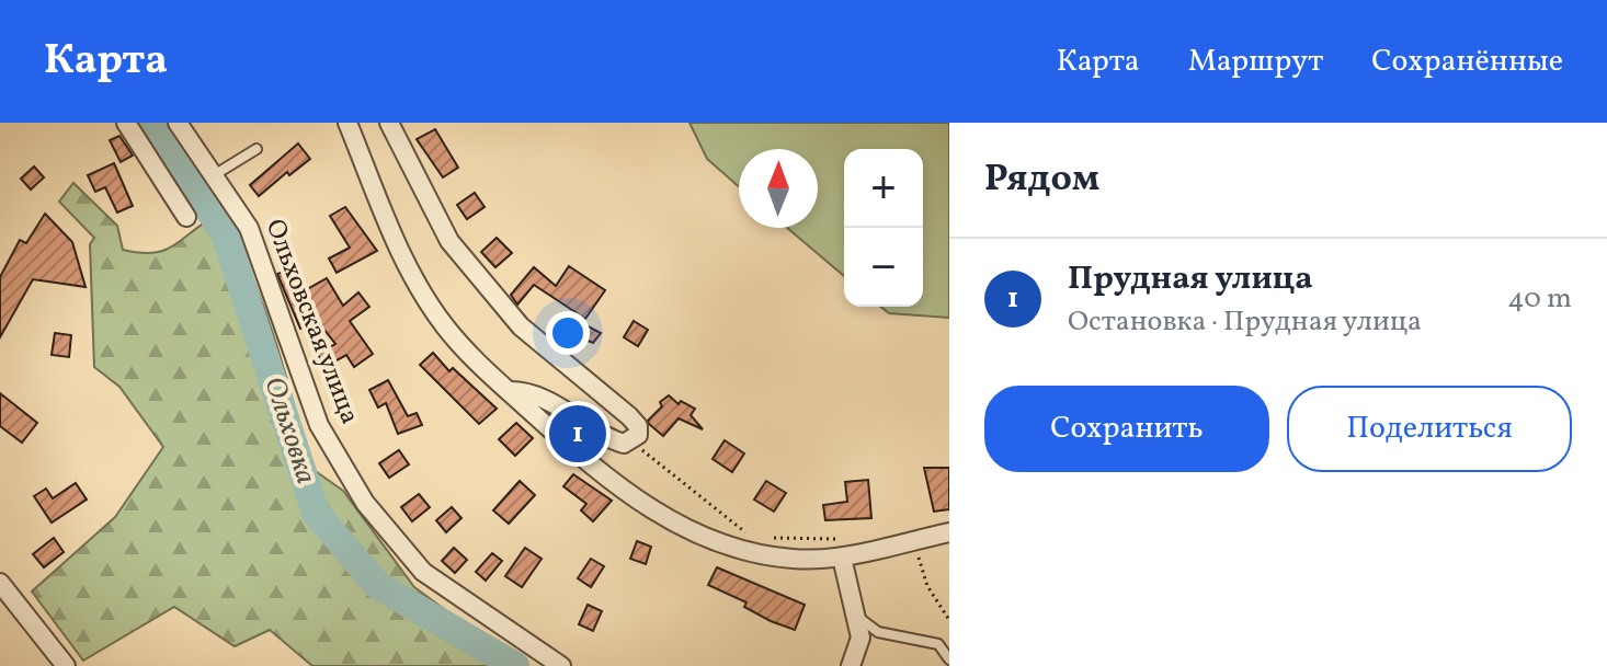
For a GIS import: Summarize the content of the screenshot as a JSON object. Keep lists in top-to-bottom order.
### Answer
{
  "streets": {
    "street": ["Ольховская улица"]
  },
  "water": ["Ольховка"],
  "north": "top",
  "page": {
    "header": "Карта",
    "nav": ["Карта", "Маршрут", "Сохранённые"],
    "heading": "Рядом",
    "map_buttons": ["+", "−"],
    "list": [
      {
        "mark": "1",
        "name": "Прудная улица",
        "note": "Остановка · Прудная улица",
        "value": "40 m"
      }
    ],
    "buttons": ["Сохранить", "Поделиться"],
    "pins": "1"
  }
}
